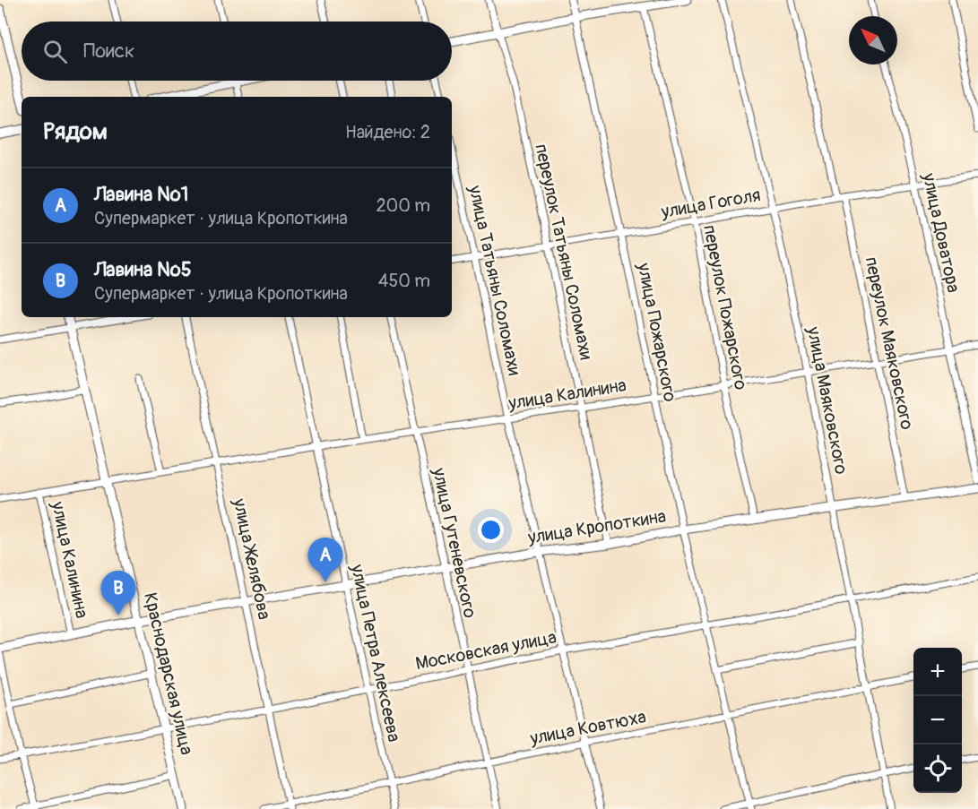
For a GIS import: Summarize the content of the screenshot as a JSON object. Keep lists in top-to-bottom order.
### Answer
{
  "streets": {
    "main road": ["улица Кропоткина", "Краснодарская улица"],
    "street": [
      "улица Гоголя",
      "улица Доватора",
      "переулок Татьяны Соломахи",
      "улица Татьяны Соломахи",
      "переулок Пожарского",
      "улица Пожарского",
      "переулок Маяковского",
      "улица Калинина",
      "улица Маяковского",
      "улица Гутеневского",
      "улица Желябова",
      "Московская улица",
      "улица Петра Алексеева",
      "улица Ковтюха"
    ]
  },
  "crossings": [
    ["улица Гоголя", "улица Доватора"],
    ["улица Гоголя", "переулок Татьяны Соломахи"],
    ["улица Гоголя", "улица Татьяны Соломахи"],
    ["улица Гоголя", "переулок Пожарского"],
    ["улица Гоголя", "улица Пожарского"],
    ["улица Гоголя", "переулок Маяковского"],
    ["улица Гоголя", "улица Маяковского"],
    ["улица Доватора", "улица Калинина"],
    ["переулок Татьяны Соломахи", "улица Калинина"],
    ["переулок Татьяны Соломахи", "улица Кропоткина"],
    ["улица Татьяны Соломахи", "улица Калинина"],
    ["улица Татьяны Соломахи", "улица Кропоткина"],
    ["улица Татьяны Соломахи", "Московская улица"],
    ["улица Татьяны Соломахи", "улица Ковтюха"],
    ["переулок Пожарского", "улица Калинина"],
    ["переулок Пожарского", "улица Кропоткина"],
    ["улица Пожарского", "улица Калинина"],
    ["улица Пожарского", "улица Кропоткина"],
    ["улица Пожарского", "Московская улица"],
    ["улица Пожарского", "улица Ковтюха"],
    ["переулок Маяковского", "улица Калинина"],
    ["переулок Маяковского", "улица Кропоткина"],
    ["улица Калинина", "улица Маяковского"],
    ["улица Калинина", "улица Кропоткина"],
    ["улица Калинина", "улица Гутеневского"],
    ["улица Калинина", "улица Желябова"],
    ["улица Калинина", "улица Петра Алексеева"],
    ["улица Калинина", "Краснодарская улица"],
    ["улица Маяковского", "улица Кропоткина"],
    ["улица Маяковского", "Московская улица"],
    ["улица Маяковского", "улица Ковтюха"],
    ["улица Кропоткина", "улица Гутеневского"],
    ["улица Кропоткина", "улица Желябова"],
    ["улица Кропоткина", "улица Петра Алексеева"],
    ["улица Кропоткина", "Краснодарская улица"],
    ["улица Гутеневского", "Московская улица"],
    ["улица Гутеневского", "улица Ковтюха"],
    ["улица Желябова", "Московская улица"],
    ["улица Желябова", "улица Ковтюха"],
    ["Московская улица", "улица Петра Алексеева"],
    ["Московская улица", "Краснодарская улица"],
    ["улица Петра Алексеева", "улица Ковтюха"]
  ],
  "north": "top left",
  "page": {
    "search": "Поиск",
    "heading": ["Рядом", "Найдено: 2"],
    "list": [
      {
        "mark": "A",
        "name": "Лавина №1",
        "note": "Супермаркет · улица Кропоткина",
        "value": "200 m"
      },
      {
        "mark": "B",
        "name": "Лавина №5",
        "note": "Супермаркет · улица Кропоткина",
        "value": "450 m"
      }
    ],
    "pins": ["A", "B"],
    "map_buttons": ["+", "−"]
  }
}
